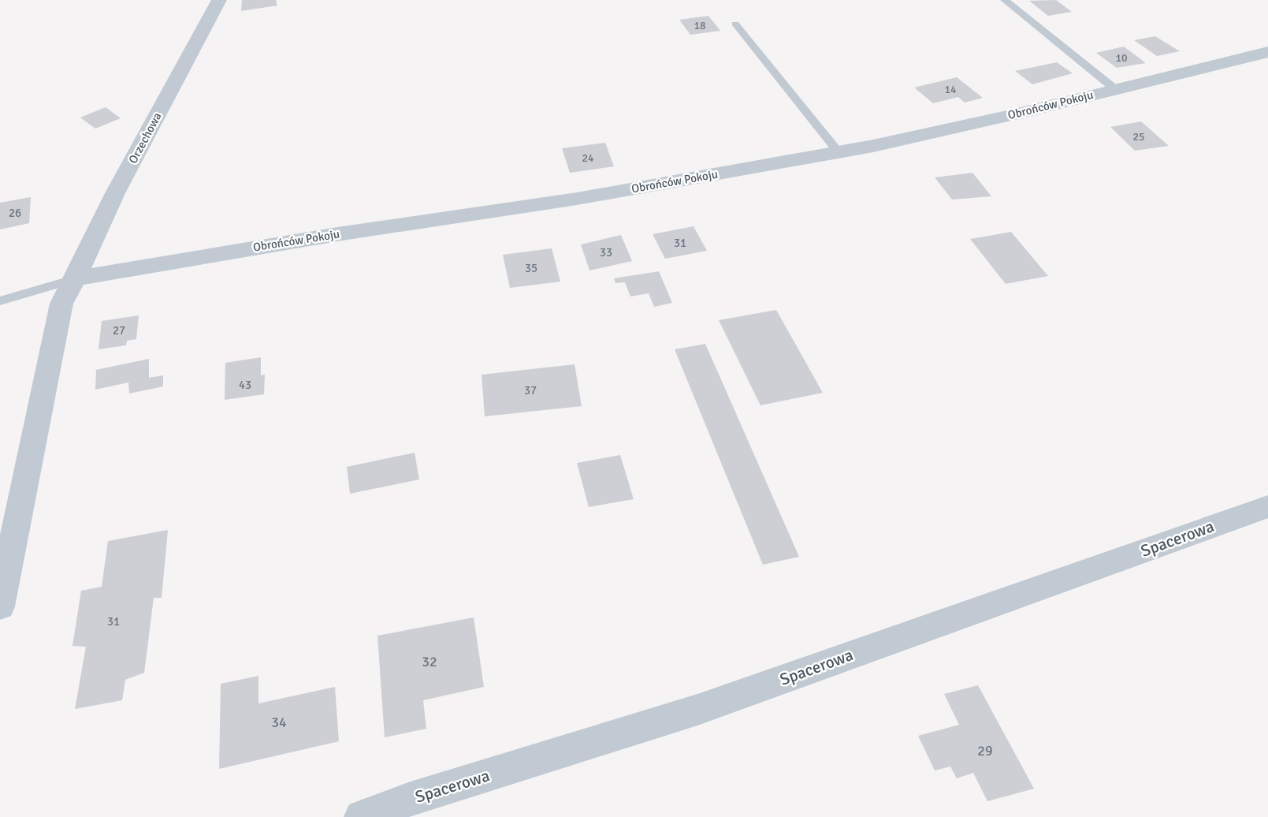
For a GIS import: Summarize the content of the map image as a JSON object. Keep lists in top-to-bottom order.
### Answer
{
  "streets": {
    "street": ["Obrońców Pokoju", "Orzechowa", "Spacerowa"]
  },
  "crossings": [
    ["Obrońców Pokoju", "Orzechowa"]
  ],
  "house_numbers": [
    "18",
    "10",
    "14",
    "25",
    "24",
    "26",
    "31",
    "33",
    "35",
    "27",
    "43",
    "37",
    "31",
    "32",
    "34",
    "29"
  ]
}
